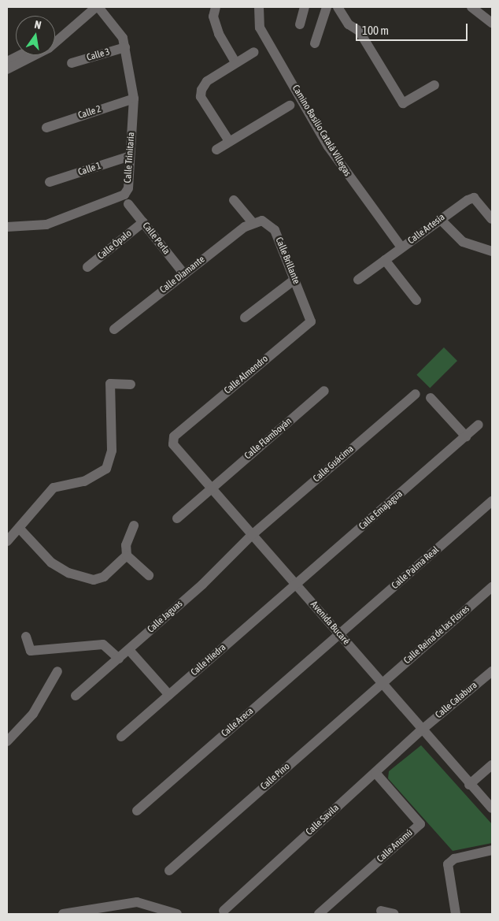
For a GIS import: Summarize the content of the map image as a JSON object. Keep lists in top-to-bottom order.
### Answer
{
  "streets": {
    "street": [
      "Calle 3",
      "Calle 2",
      "Camino Basilio Catalá Villegas",
      "Calle Trinitaria",
      "Calle 1",
      "Calle Artesia",
      "Calle Perla",
      "Calle Ópalo",
      "Calle Brillante",
      "Calle Diamante",
      "Calle Almendro",
      "Calle Flamboyán",
      "Calle Guácima",
      "Calle Emajagua",
      "Calle Palma Real",
      "Calle Jaguas",
      "Avenida Bucaré",
      "Calle Reina de las Flores",
      "Calle Hiedra",
      "Calle Calabura",
      "Calle Areca",
      "Calle Pino",
      "Calle Savila",
      "Calle Anamú"
    ]
  },
  "crossings": [
    ["Calle 3", "Calle Trinitaria"],
    ["Calle 2", "Calle Trinitaria"],
    ["Camino Basilio Catalá Villegas", "Calle Artesia"],
    ["Calle Trinitaria", "Calle 1"],
    ["Calle Perla", "Calle Ópalo"],
    ["Calle Perla", "Calle Diamante"],
    ["Calle Brillante", "Calle Diamante"],
    ["Calle Brillante", "Calle Almendro"],
    ["Calle Almendro", "Avenida Bucaré"],
    ["Calle Flamboyán", "Avenida Bucaré"],
    ["Calle Guácima", "Calle Jaguas"],
    ["Calle Guácima", "Avenida Bucaré"],
    ["Calle Emajagua", "Avenida Bucaré"],
    ["Calle Emajagua", "Calle Hiedra"],
    ["Calle Palma Real", "Avenida Bucaré"],
    ["Calle Palma Real", "Calle Areca"],
    ["Calle Jaguas", "Avenida Bucaré"],
    ["Avenida Bucaré", "Calle Reina de las Flores"],
    ["Avenida Bucaré", "Calle Hiedra"],
    ["Avenida Bucaré", "Calle Calabura"],
    ["Avenida Bucaré", "Calle Areca"],
    ["Avenida Bucaré", "Calle Pino"],
    ["Avenida Bucaré", "Calle Savila"],
    ["Calle Reina de las Flores", "Calle Pino"],
    ["Calle Calabura", "Calle Savila"],
    ["Calle Savila", "Calle Anamú"]
  ],
  "scale_bar": "100 m",
  "north": "top"
}
